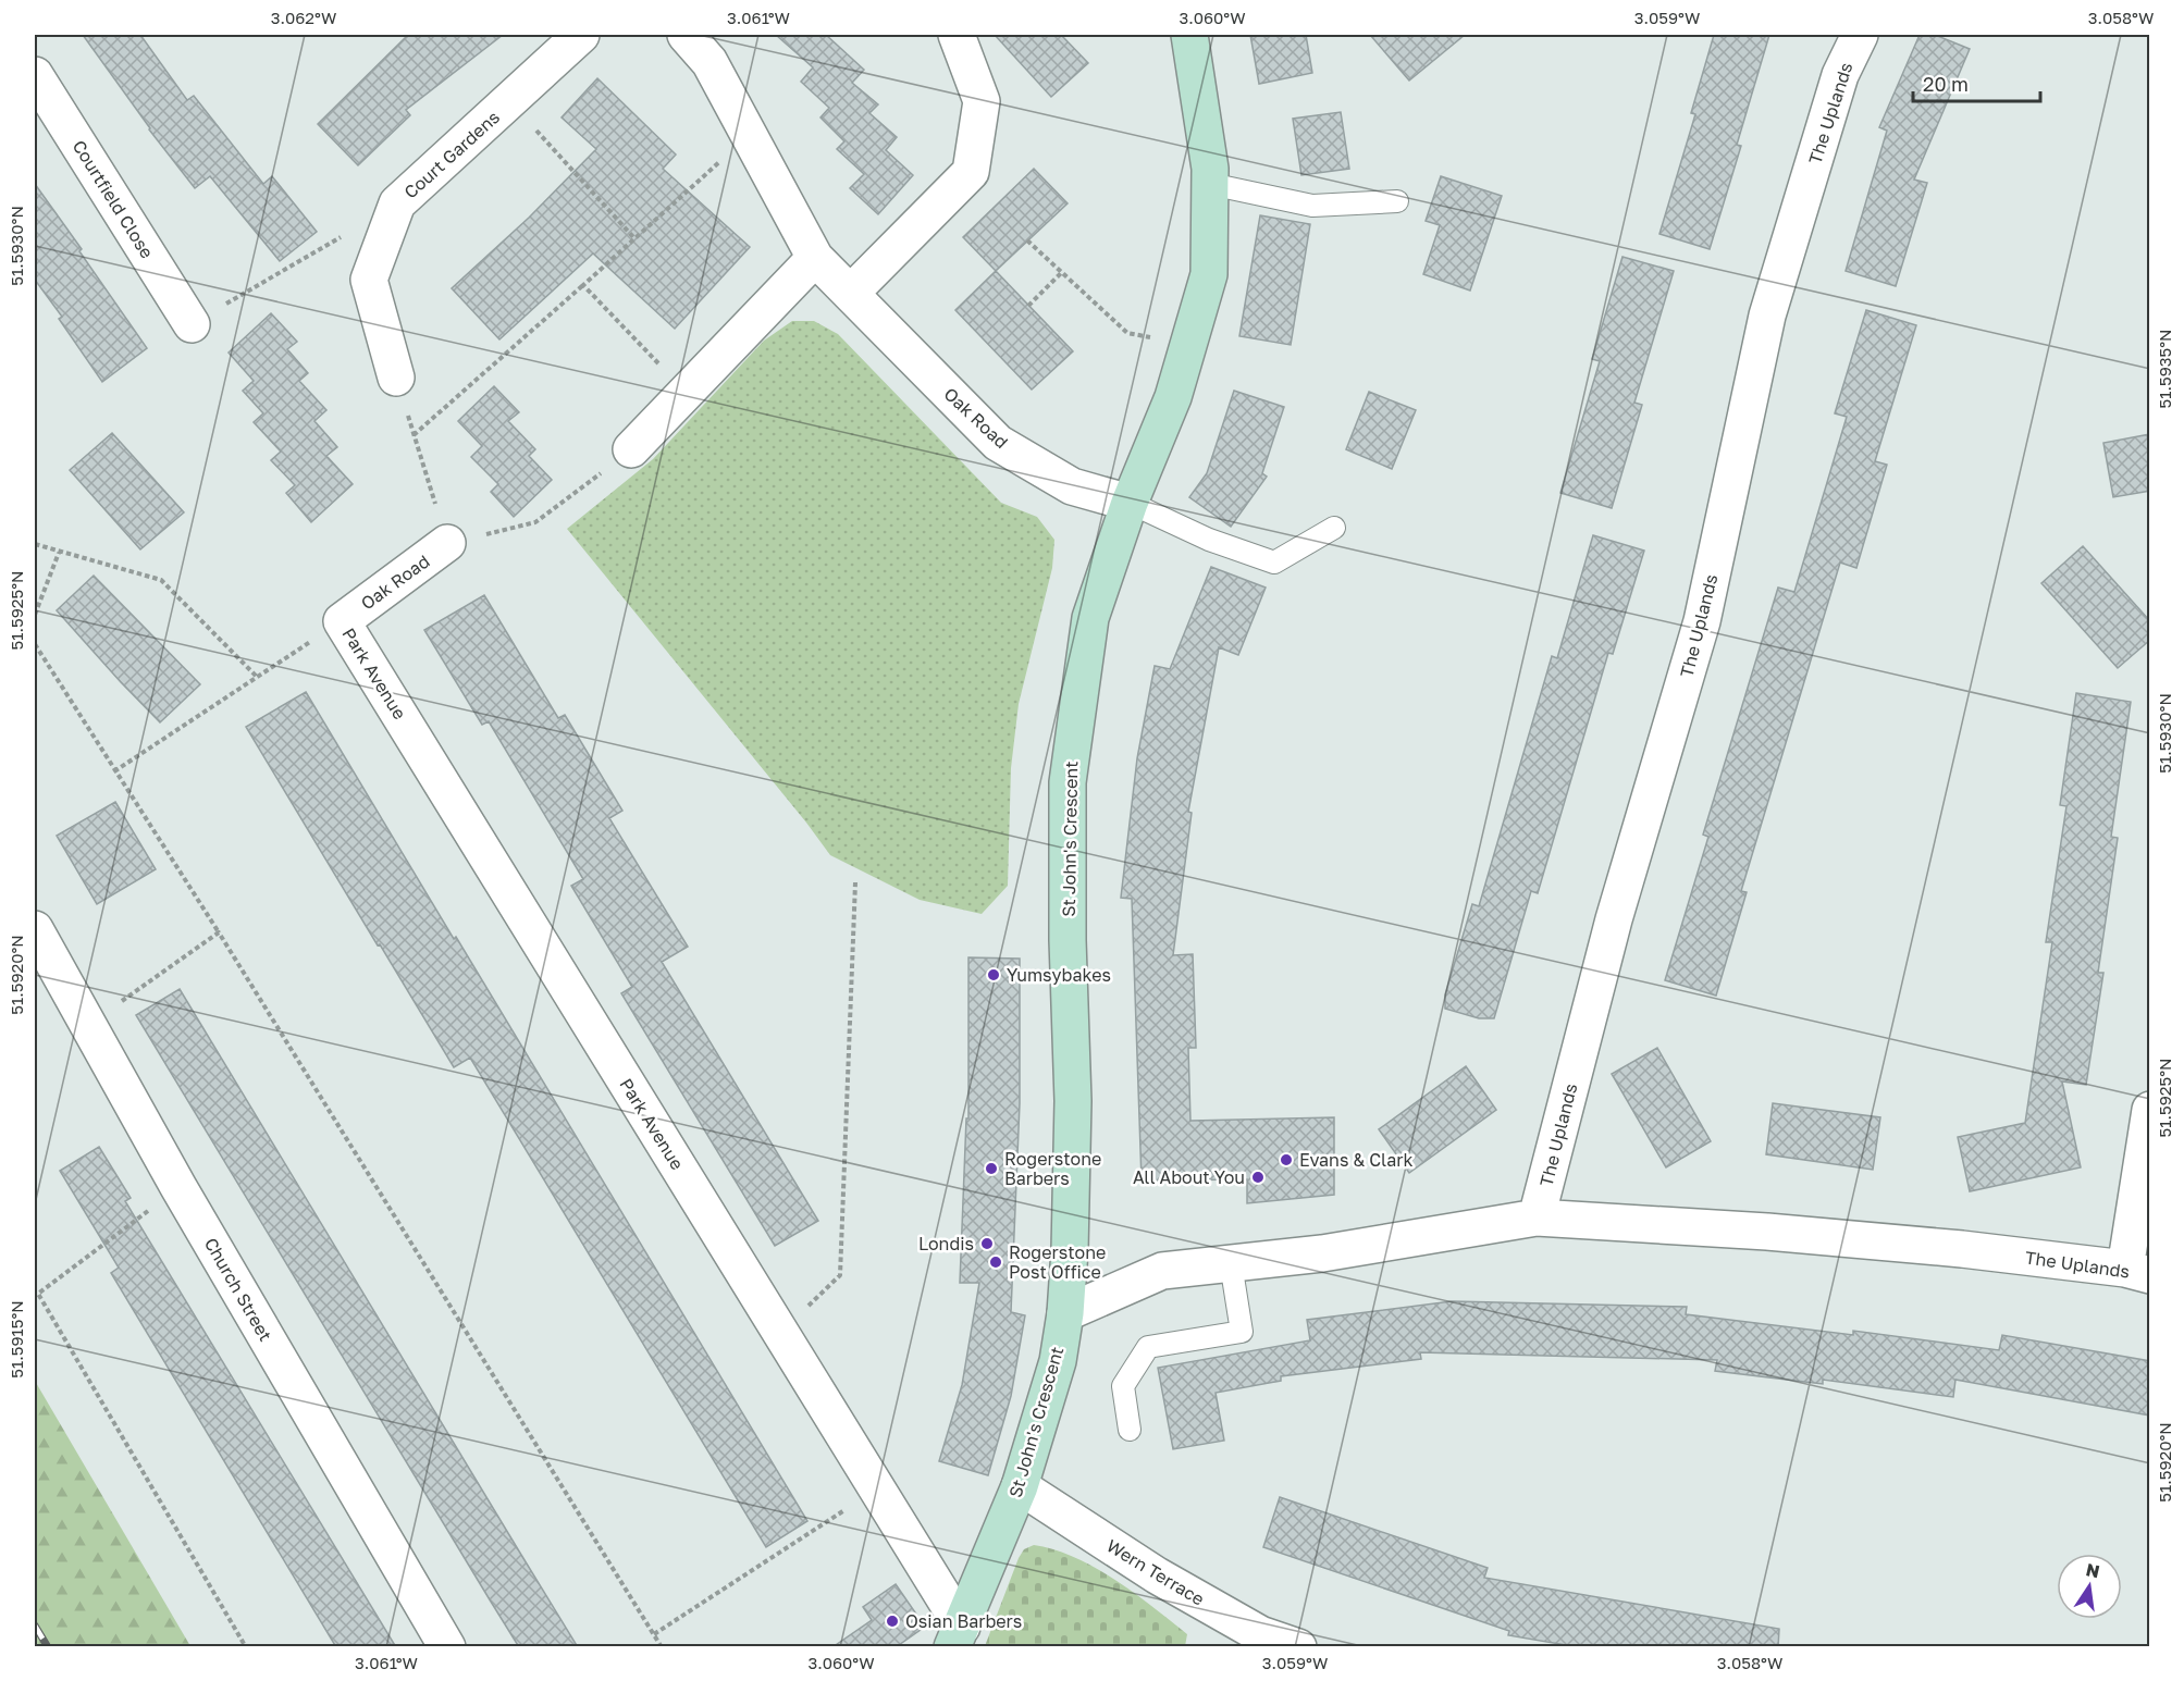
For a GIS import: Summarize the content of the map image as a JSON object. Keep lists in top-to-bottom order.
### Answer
{
  "streets": {
    "street": [
      "The Uplands",
      "Court Gardens",
      "Courtfield Close",
      "Oak Road",
      "Park Avenue",
      "St John's Crescent",
      "Church Street",
      "Wern Terrace"
    ]
  },
  "crossings": [
    ["The Uplands", "St John's Crescent"],
    ["Oak Road", "Park Avenue"],
    ["Oak Road", "St John's Crescent"],
    ["Park Avenue", "St John's Crescent"],
    ["St John's Crescent", "Wern Terrace"]
  ],
  "places": [
    "Yumsybakes",
    "Evans & Clark",
    "Rogerstone Barbers",
    "All About You",
    "Londis",
    "Rogerstone Post Office",
    "Osian Barbers"
  ],
  "scale_bar": "20 m",
  "north": "top",
  "coordinates": [
    "3.062°W",
    "3.061°W",
    "3.060°W",
    "3.059°W",
    "3.058°W",
    "51.5930°N",
    "51.5935°N",
    "51.5925°N",
    "51.5920°N",
    "51.5915°N"
  ]
}
